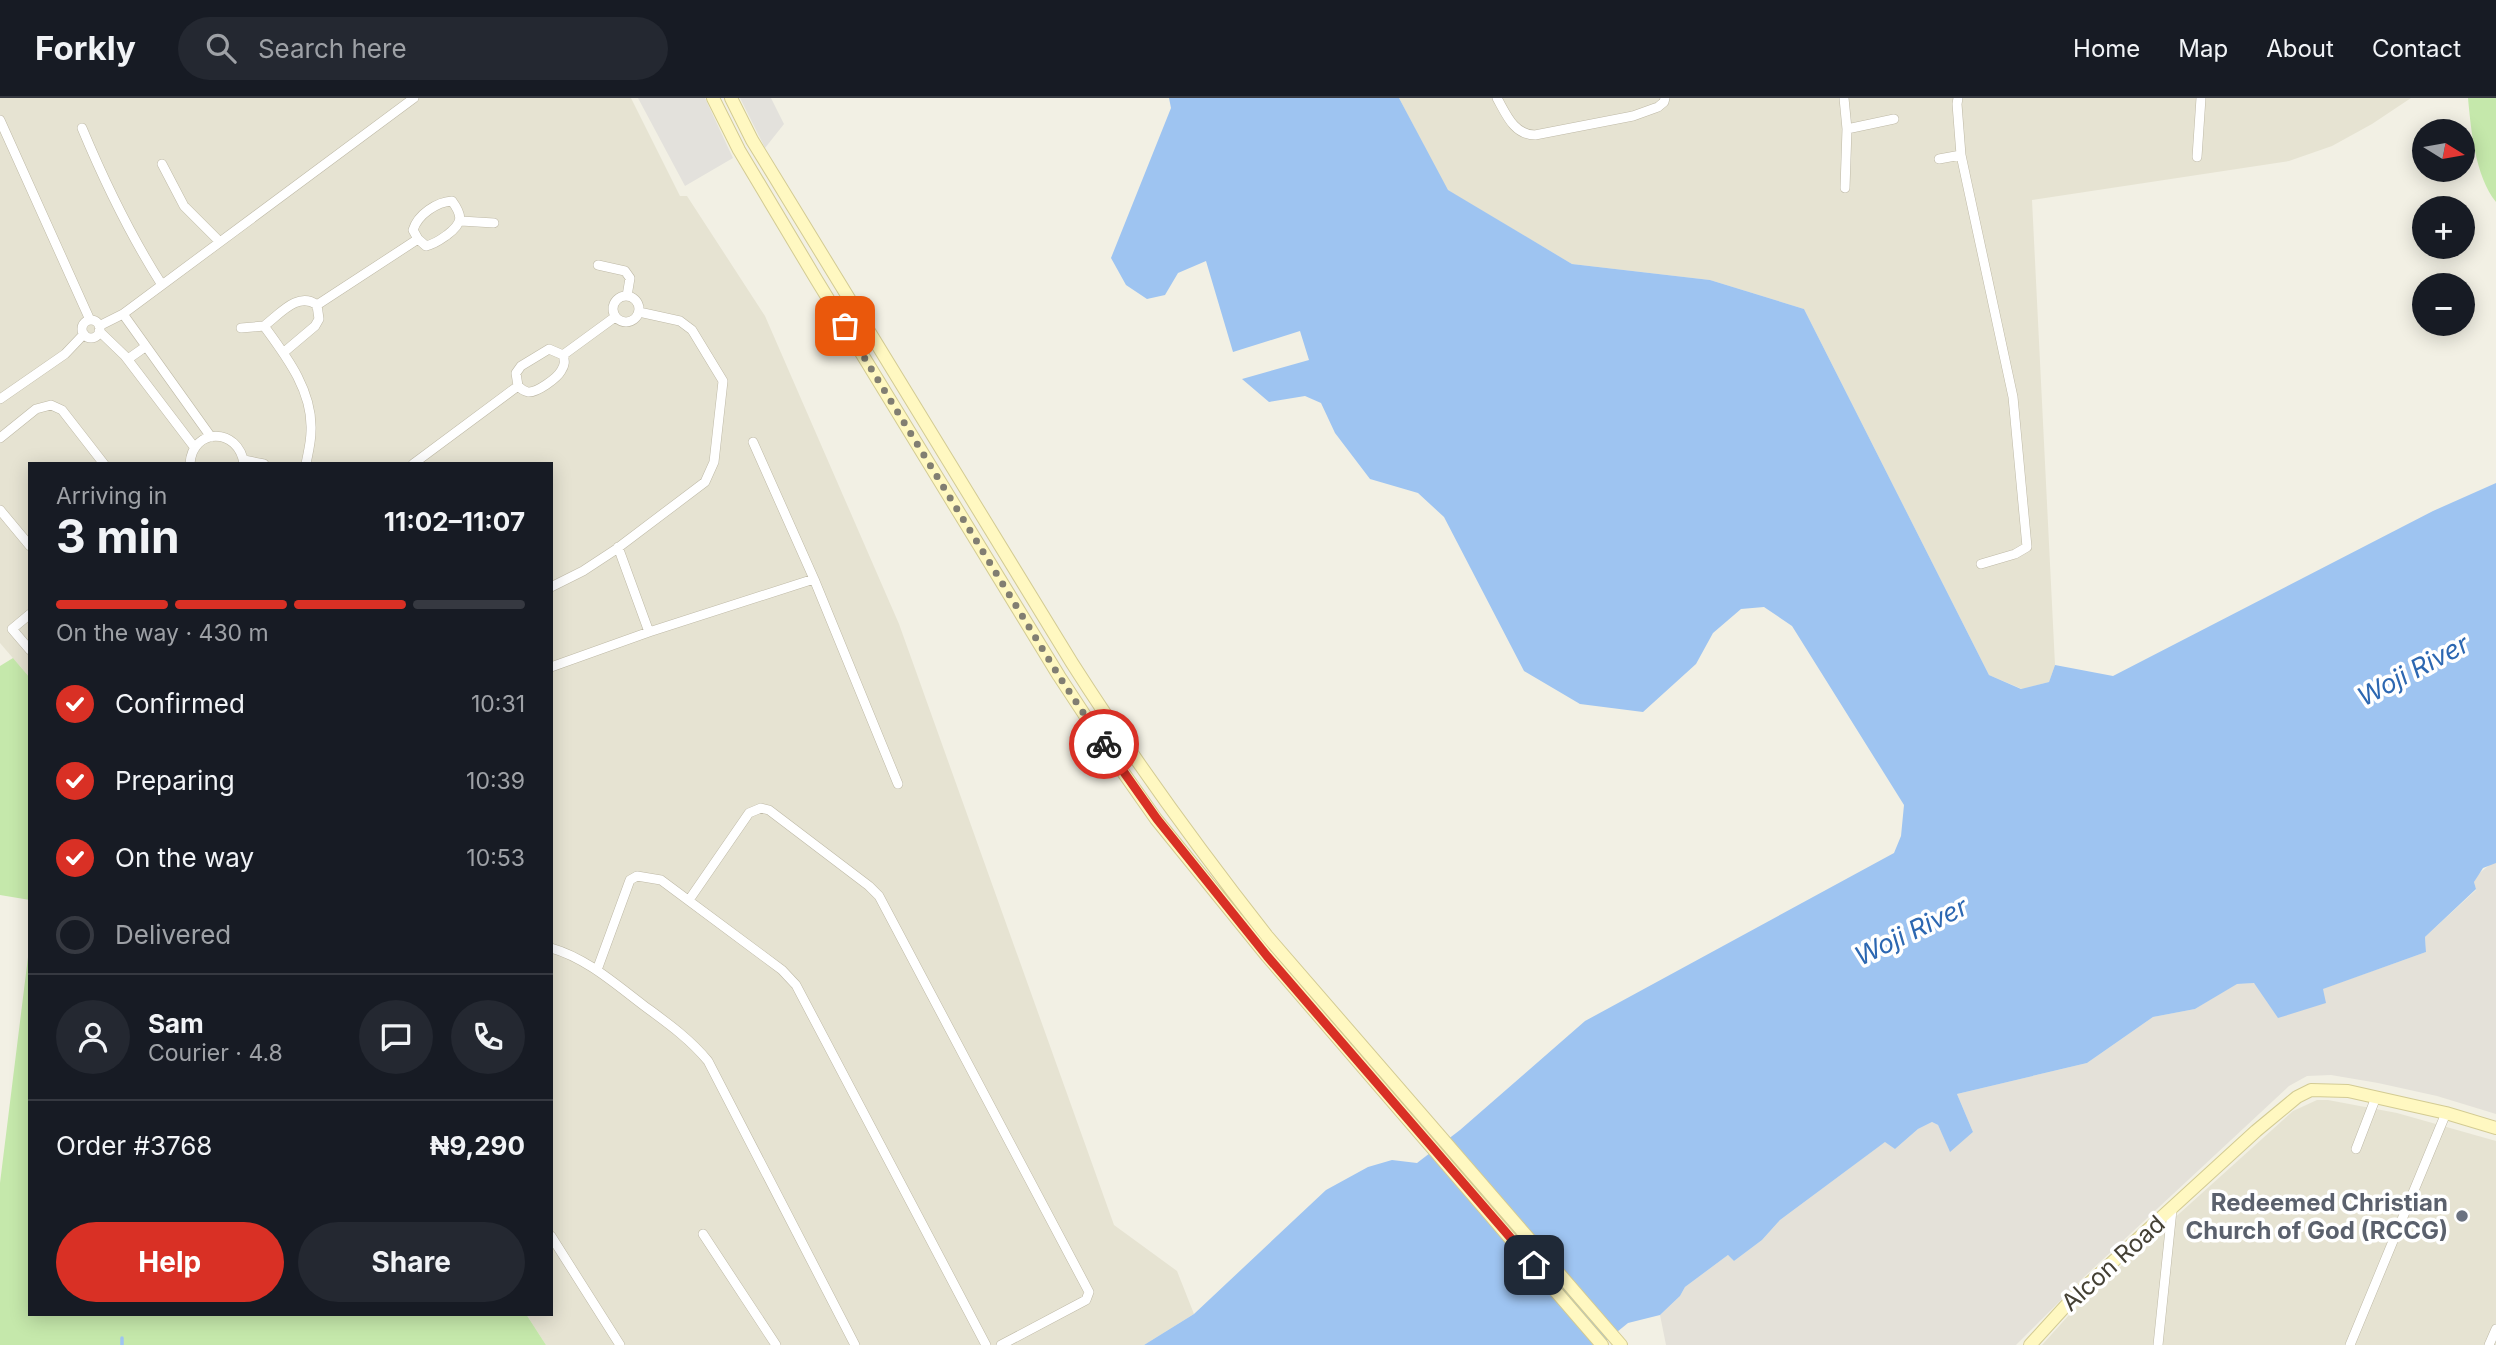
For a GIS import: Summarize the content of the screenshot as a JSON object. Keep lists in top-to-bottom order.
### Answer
{
  "streets": {
    "main road": ["Alcon Road"]
  },
  "water": ["Woji River"],
  "places": ["Redeemed Christian Church of God (RCCG)"],
  "north": "right",
  "page": {
    "header": "Forkly",
    "search": "Search here",
    "nav": [
      "Home",
      "Map",
      "About",
      "Contact"
    ],
    "map_buttons": ["+", "−"],
    "heading": ["3 min", "Arriving in", "11:02–11:07"],
    "panel": [
      "Sam",
      "Courier · 4.8",
      "Order #3768",
      "₦9,290"
    ],
    "bar": "On the way · 430 m",
    "list": [
      ["Confirmed", "10:31"],
      ["Preparing", "10:39"],
      ["On the way", "10:53"],
      "Delivered"
    ],
    "buttons": ["Help", "Share"]
  }
}
